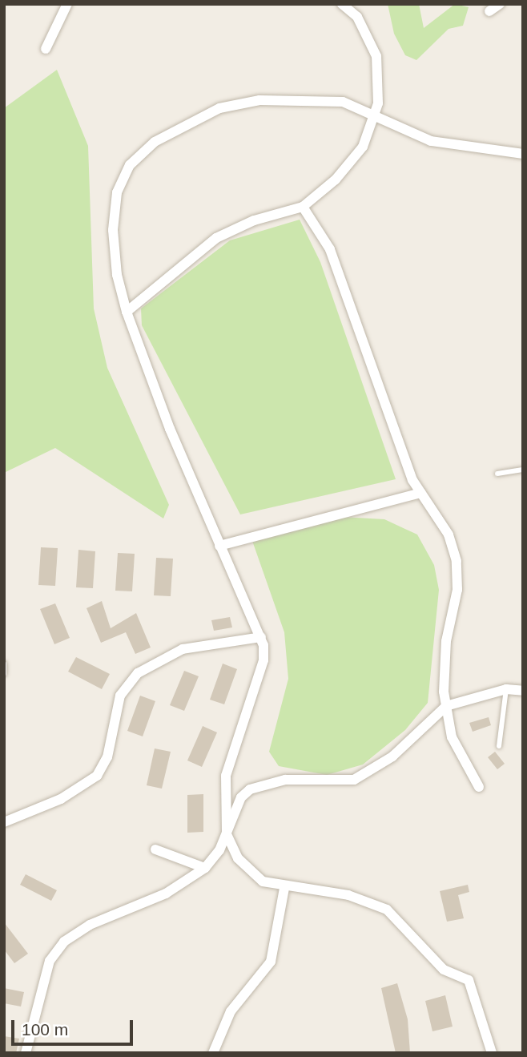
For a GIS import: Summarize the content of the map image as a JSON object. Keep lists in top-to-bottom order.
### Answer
{
  "scale_bar": "100 m"
}
